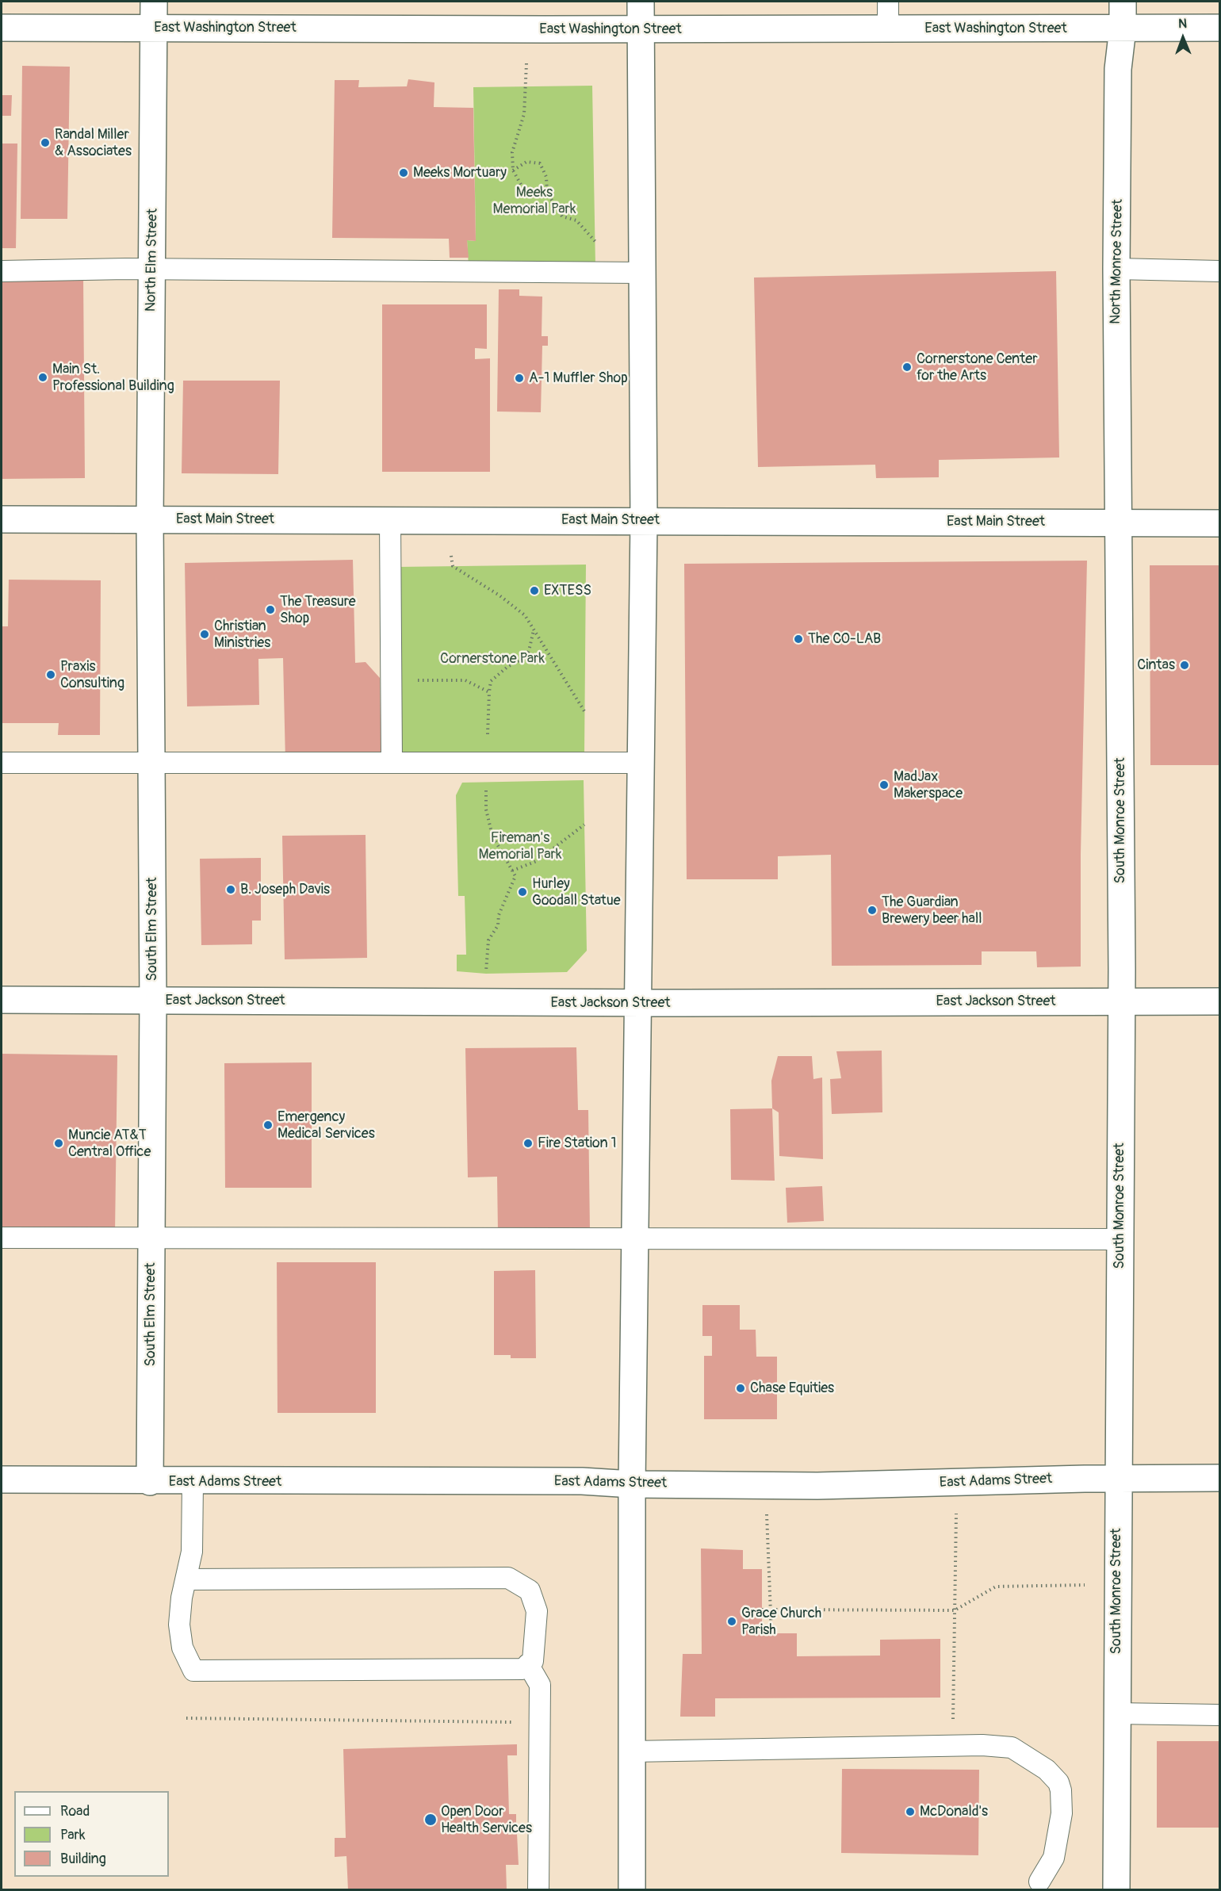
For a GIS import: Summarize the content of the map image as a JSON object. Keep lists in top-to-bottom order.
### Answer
{
  "streets": {
    "street": [
      "East Washington Street",
      "North Elm Street",
      "North Monroe Street",
      "East Main Street",
      "South Monroe Street",
      "South Elm Street",
      "East Jackson Street",
      "East Adams Street"
    ]
  },
  "crossings": [
    ["East Washington Street", "North Elm Street"],
    ["East Washington Street", "North Monroe Street"],
    ["North Elm Street", "East Main Street"],
    ["North Elm Street", "South Elm Street"],
    ["North Monroe Street", "East Main Street"],
    ["North Monroe Street", "South Monroe Street"],
    ["East Main Street", "South Monroe Street"],
    ["East Main Street", "South Elm Street"],
    ["South Monroe Street", "East Jackson Street"],
    ["South Monroe Street", "East Adams Street"],
    ["South Elm Street", "East Jackson Street"],
    ["South Elm Street", "East Adams Street"]
  ],
  "parks": ["Meeks Memorial Park", "Cornerstone Park", "Fireman's Memorial Park"],
  "places": [
    "Randal Miller & Associates",
    "Meeks Mortuary",
    "Cornerstone Center for the Arts",
    "Main St. Professional Building",
    "A-1 Muffler Shop",
    "EXTESS",
    "The Treasure Shop",
    "Christian Ministries",
    "The CO-LAB",
    "Cintas",
    "Praxis Consulting",
    "MadJax Makerspace",
    "B. Joseph Davis",
    "Hurley Goodall Statue",
    "The Guardian Brewery beer hall",
    "Emergency Medical Services",
    "Muncie AT&T Central Office",
    "Fire Station 1",
    "Chase Equities",
    "Grace Church Parish",
    "McDonald's",
    "Open Door Health Services"
  ],
  "legend": ["Road", "Park", "Building"],
  "north": "top"
}
